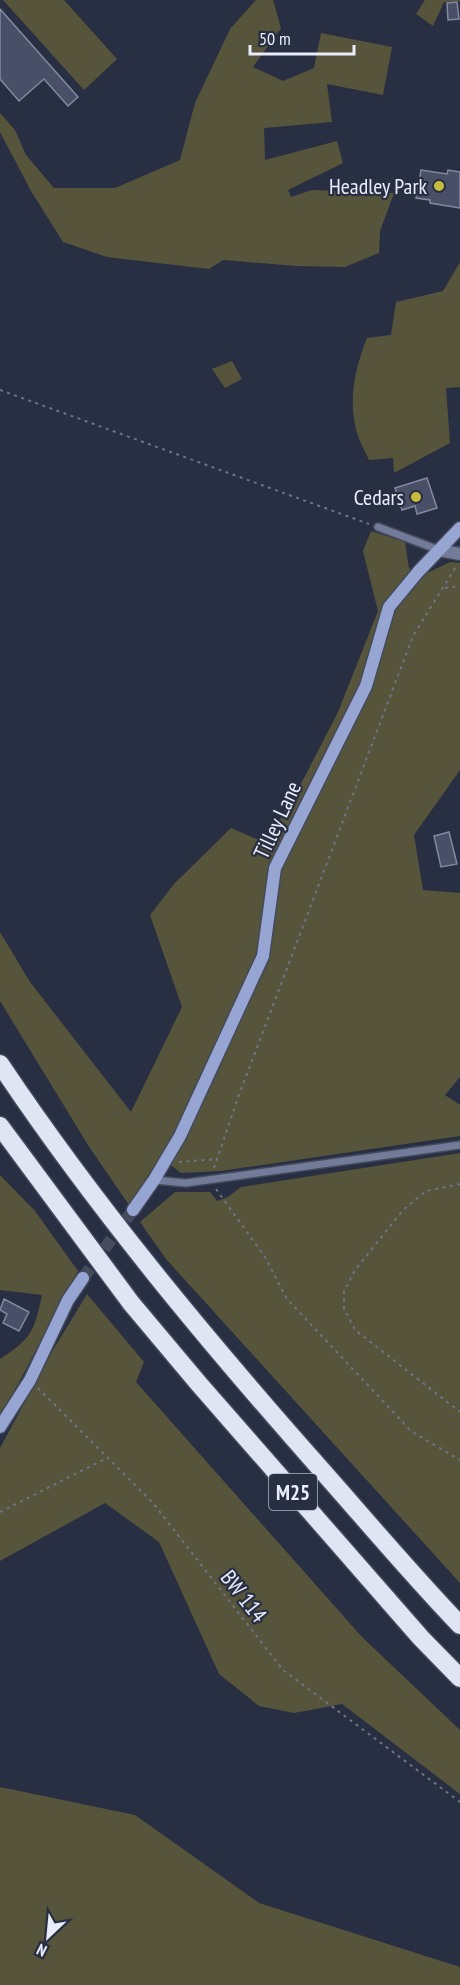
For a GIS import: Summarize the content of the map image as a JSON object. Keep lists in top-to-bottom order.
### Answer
{
  "streets": {
    "highway": ["M25"],
    "street": ["Tilley Lane"],
    "path": ["BW 114"]
  },
  "places": ["Headley Park", "Cedars"],
  "scale_bar": "50 m",
  "north": "bottom left"
}
